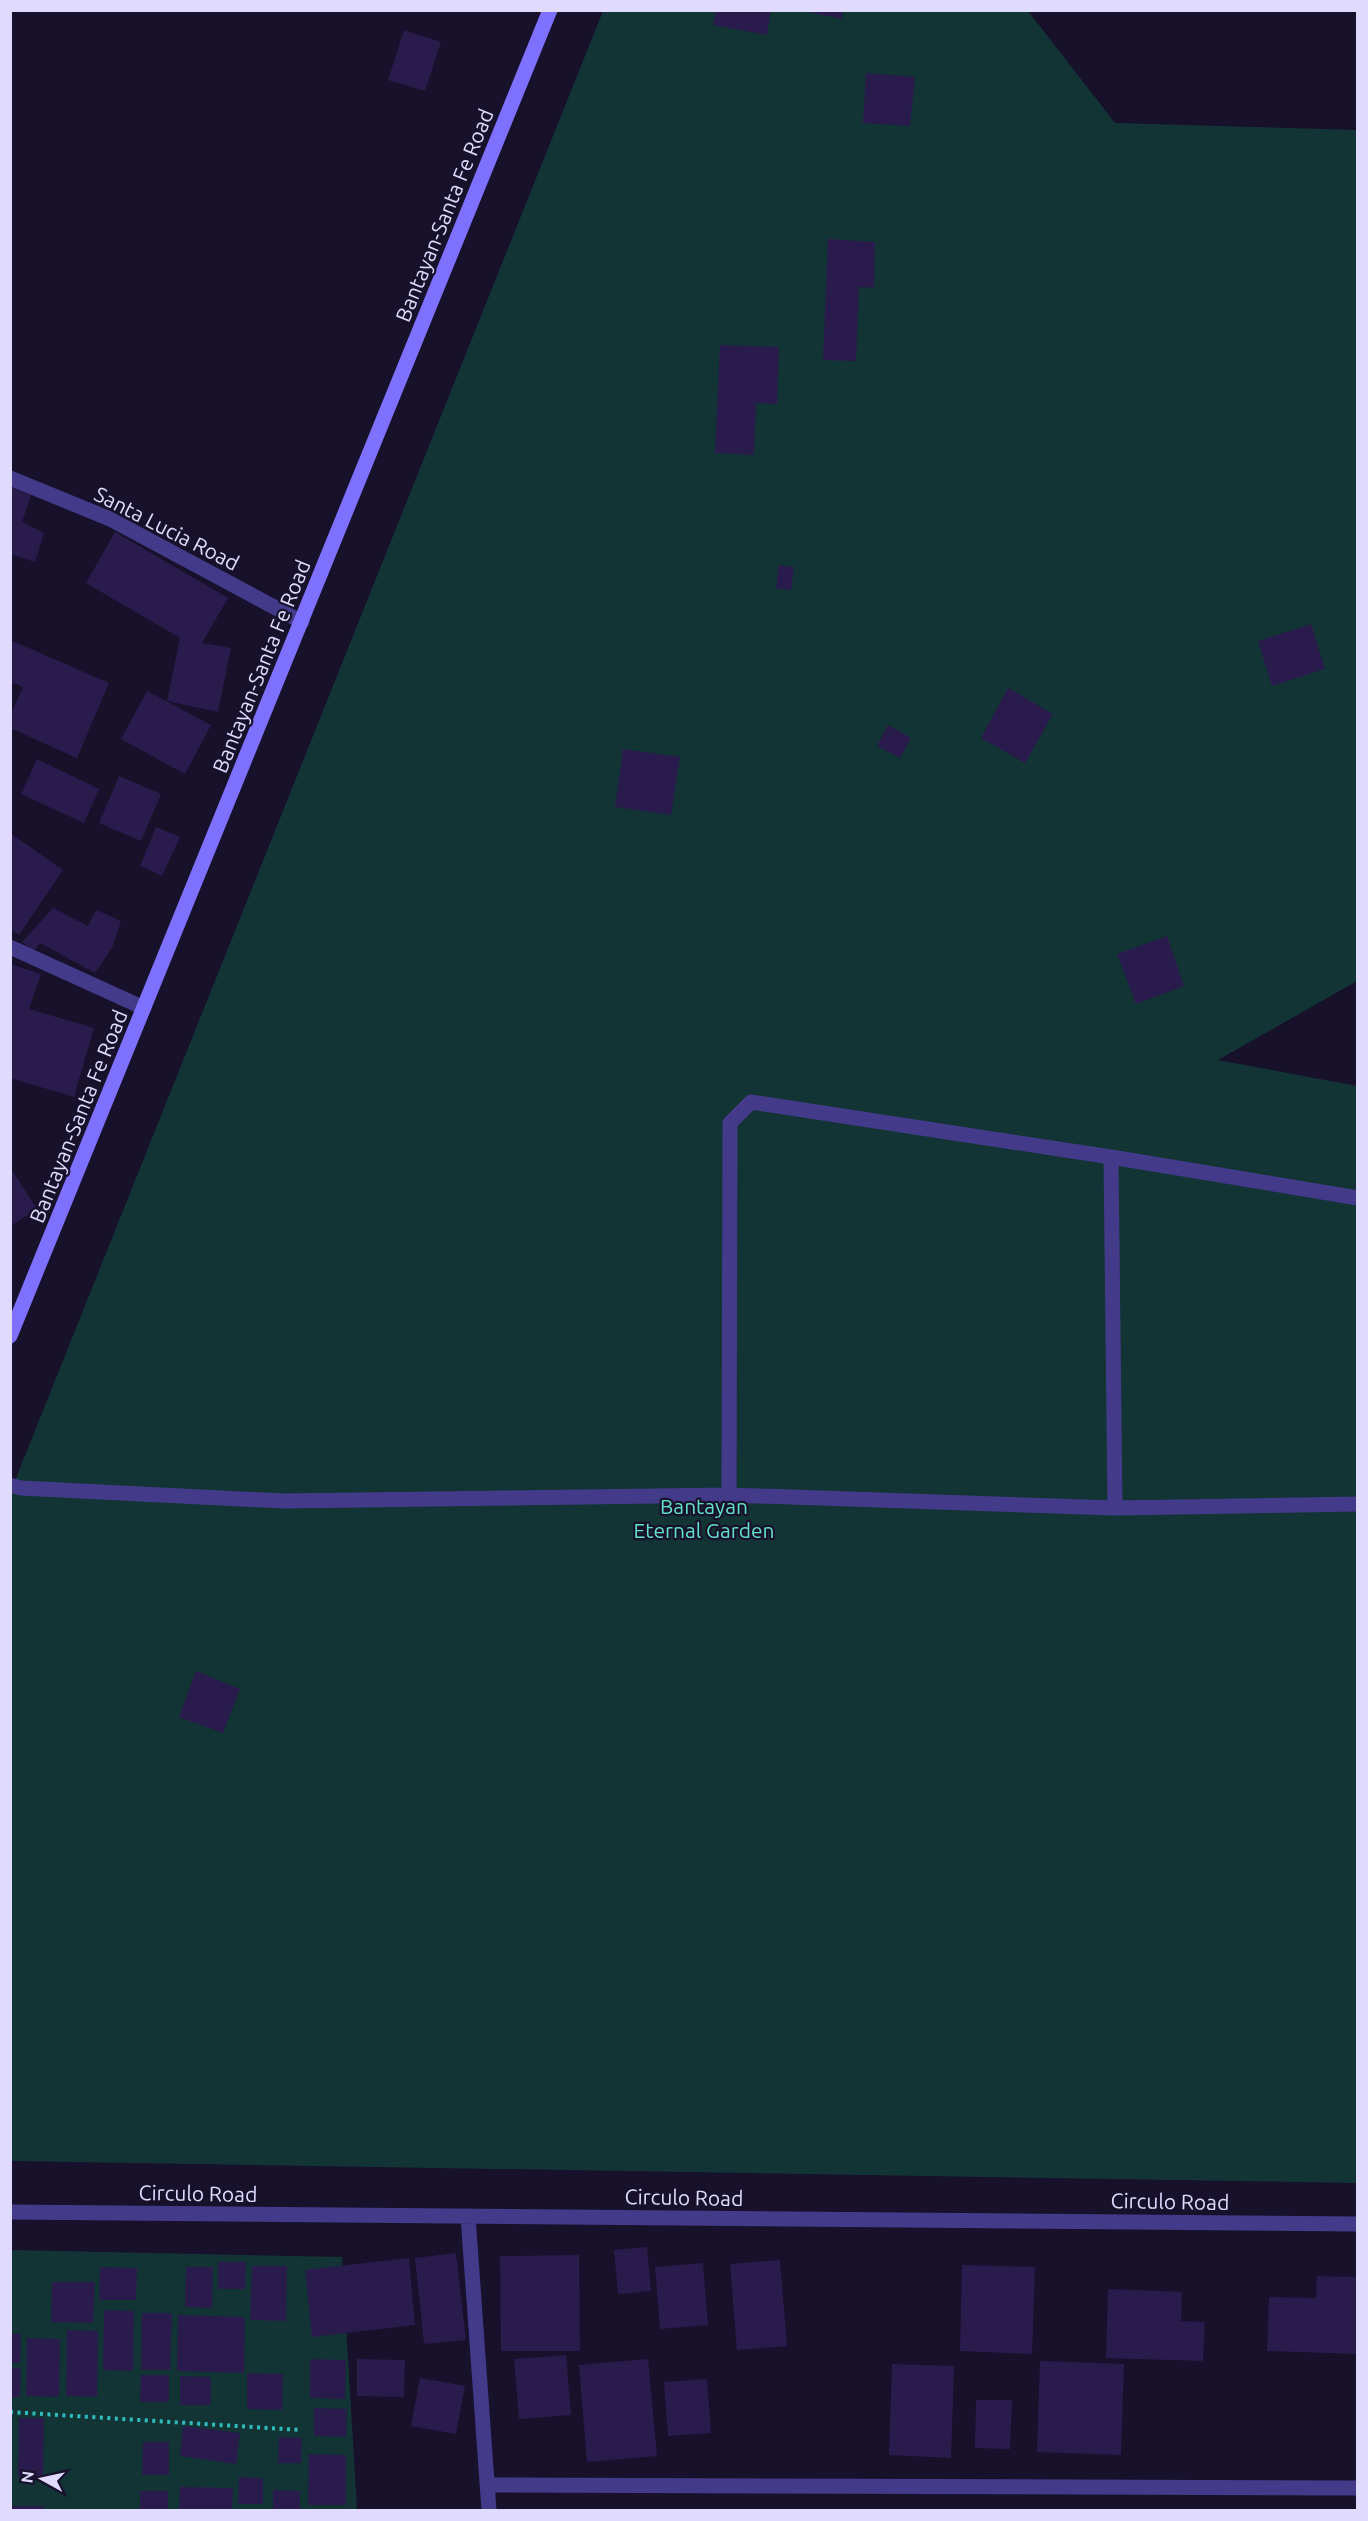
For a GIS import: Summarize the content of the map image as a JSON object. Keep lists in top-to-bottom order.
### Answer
{
  "streets": {
    "main road": ["Bantayan-Santa Fe Road"],
    "street": ["Santa Lucia Road", "Circulo Road"]
  },
  "crossings": [
    ["Bantayan-Santa Fe Road", "Santa Lucia Road"]
  ],
  "parks": ["Bantayan Eternal Garden"],
  "north": "left"
}
